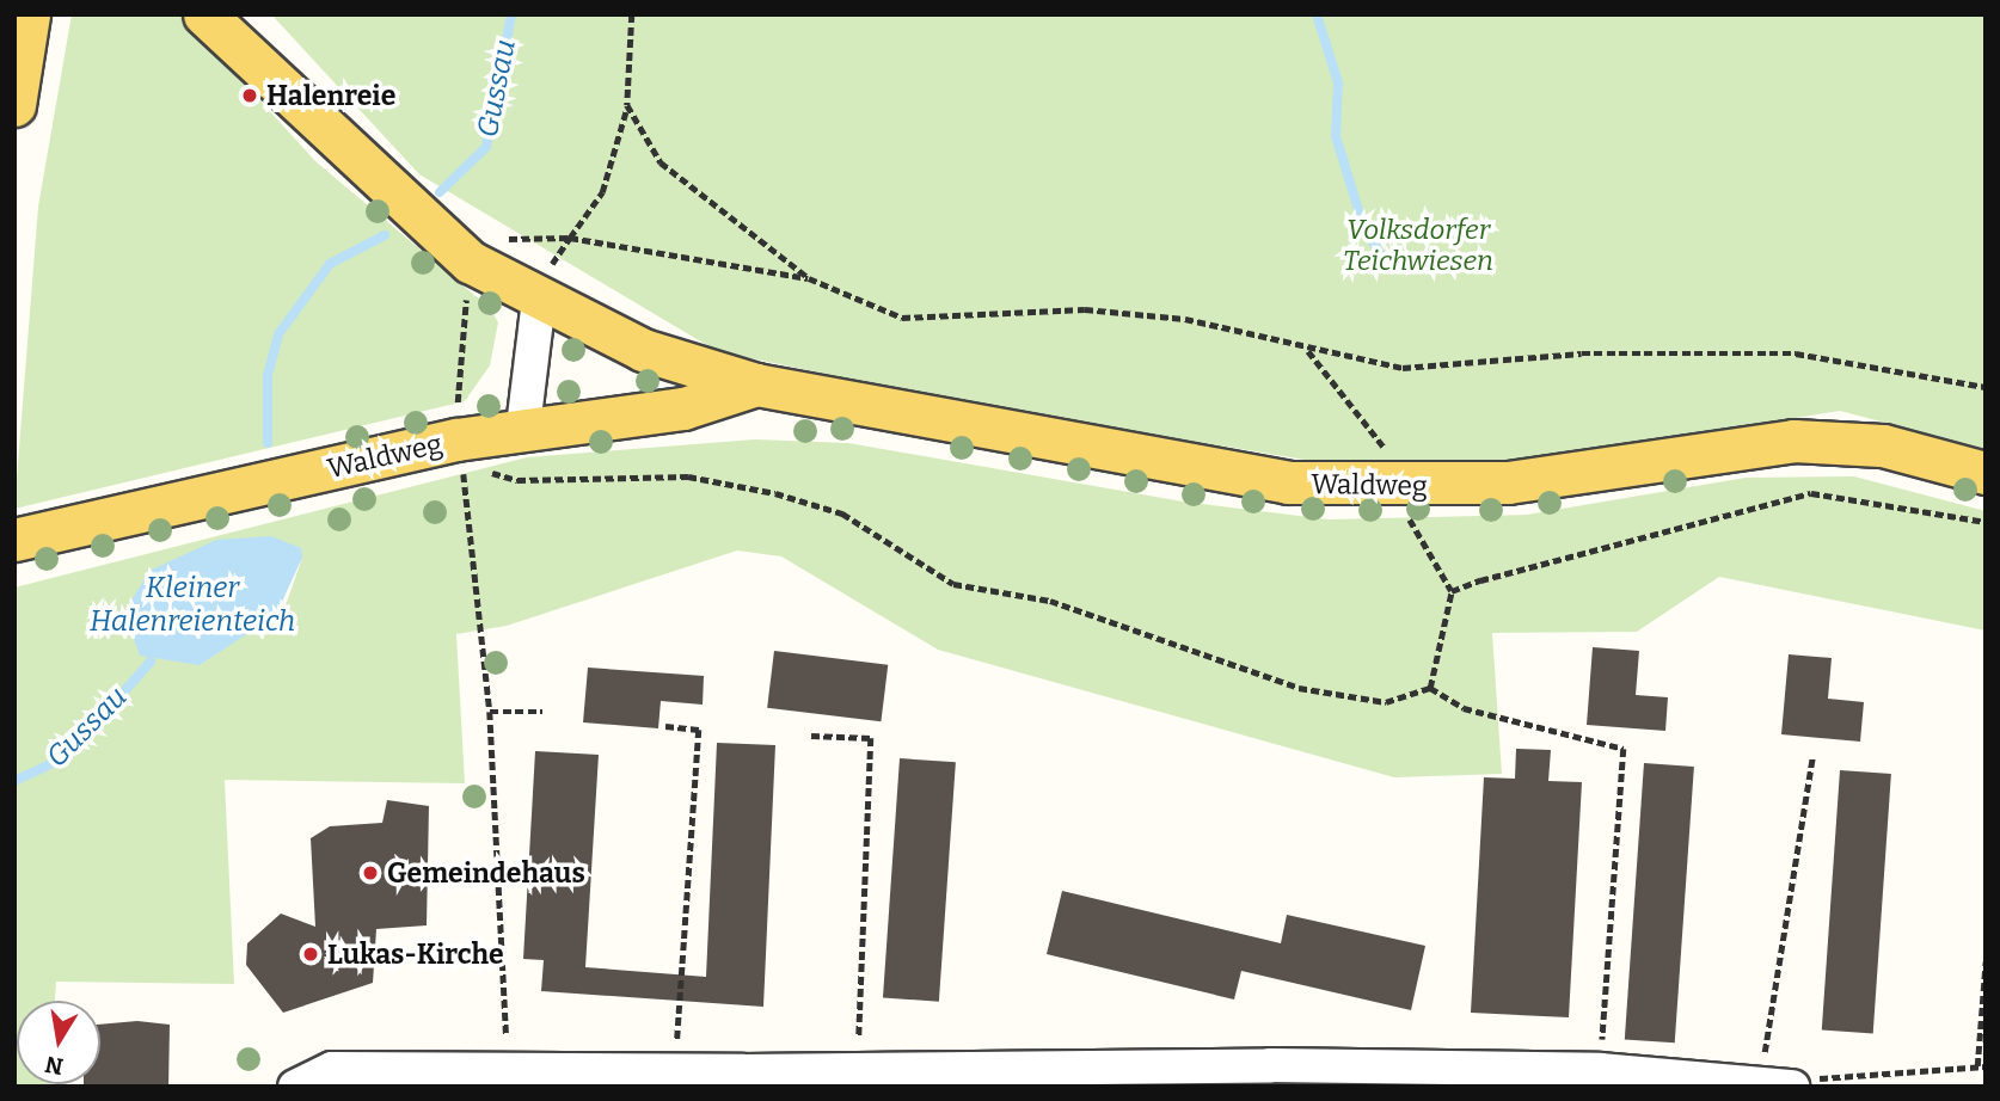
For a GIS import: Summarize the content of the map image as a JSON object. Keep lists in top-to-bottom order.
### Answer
{
  "streets": {
    "main road": ["Waldweg"]
  },
  "water": ["Gussau", "Kleiner Halenreienteich"],
  "parks": ["Volksdorfer Teichwiesen"],
  "places": ["Halenreie", "Gemeindehaus", "Lukas-Kirche"],
  "north": "bottom"
}
